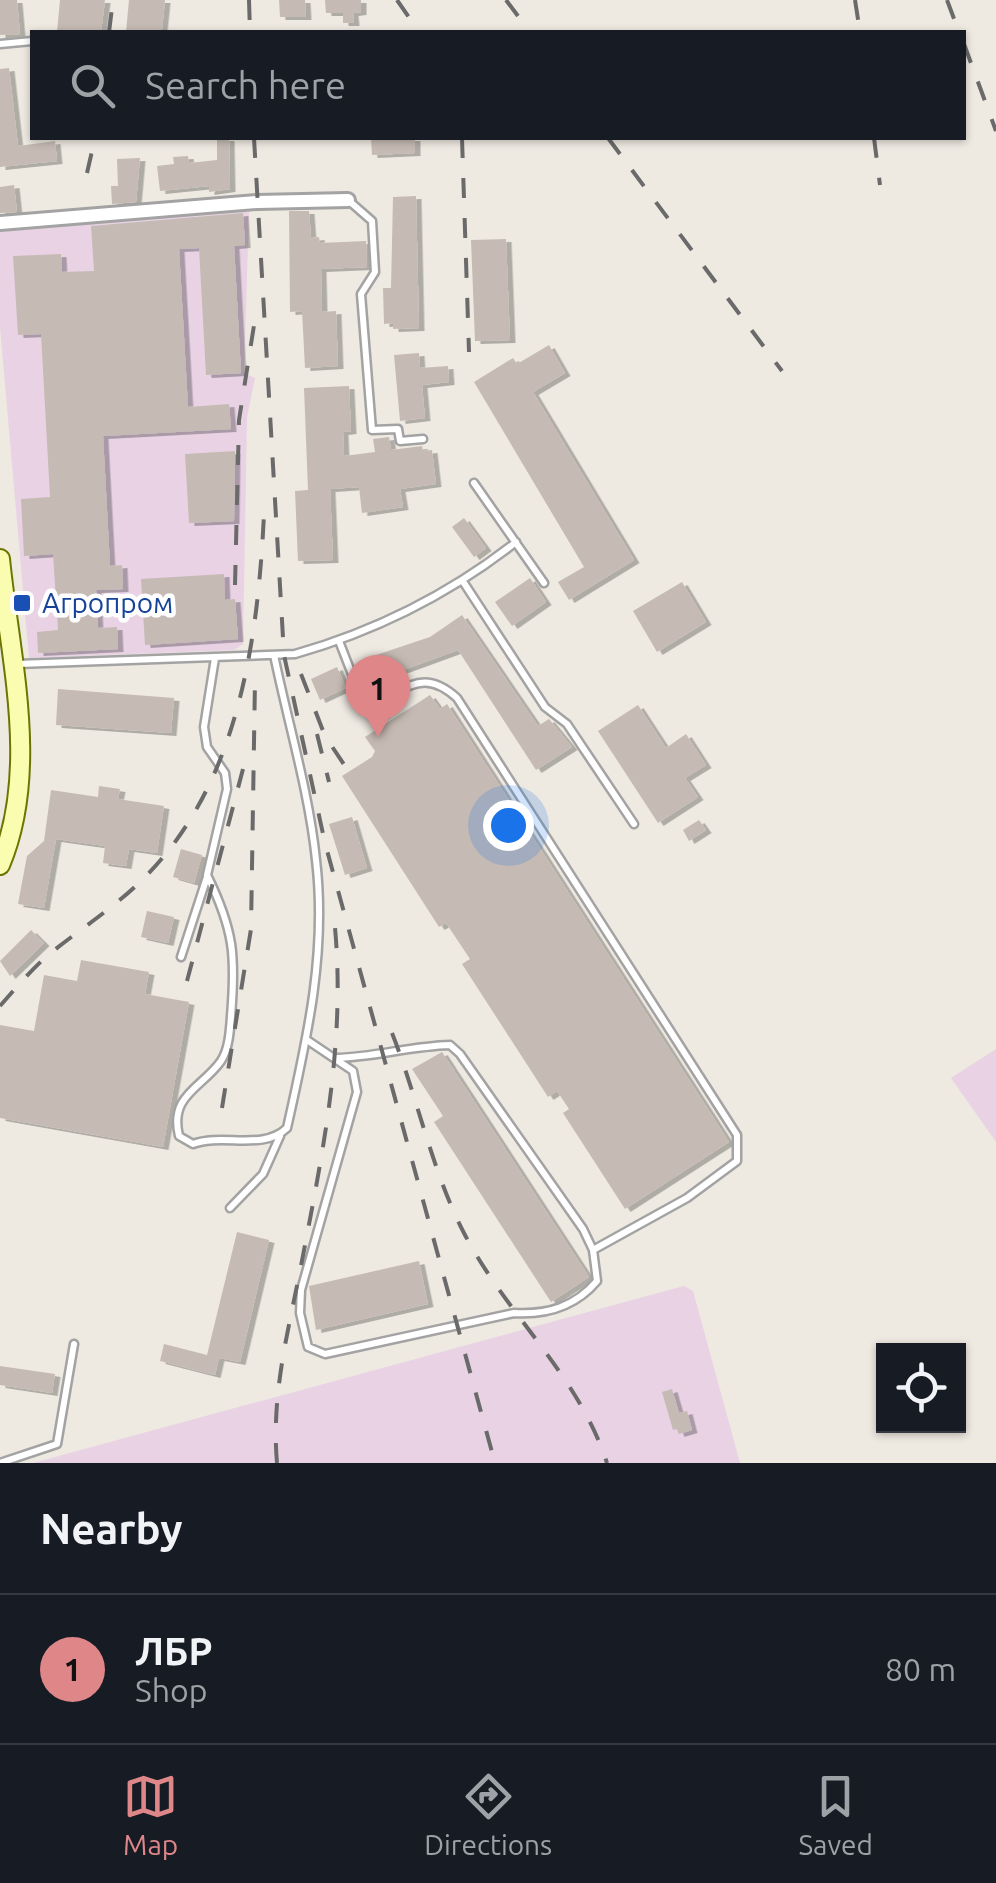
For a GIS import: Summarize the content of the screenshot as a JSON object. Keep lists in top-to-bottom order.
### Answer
{
  "places": {
    "transit": ["Агропром"]
  },
  "page": {
    "search": "Search here",
    "pins": "1",
    "heading": "Nearby",
    "list": [
      {
        "mark": "1",
        "name": "ЛБР",
        "note": "Shop",
        "value": "80 m"
      }
    ],
    "nav": ["Map", "Directions", "Saved"]
  }
}
